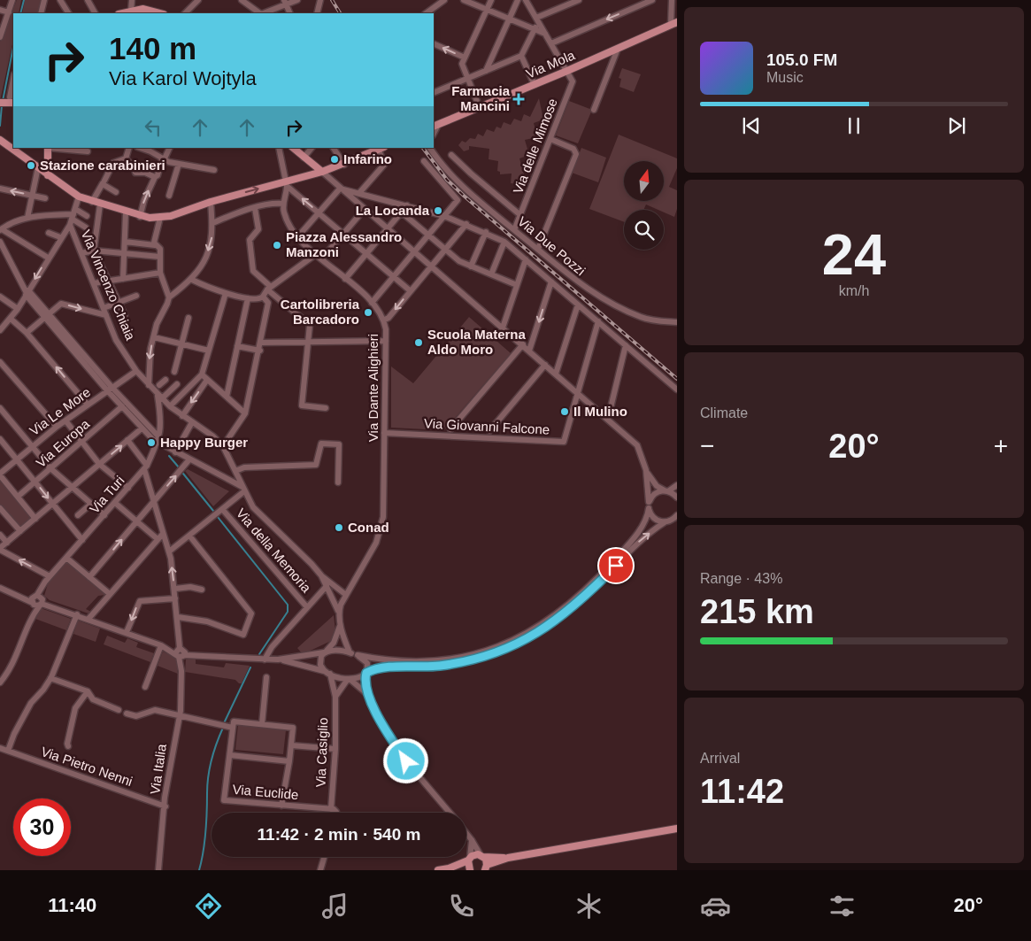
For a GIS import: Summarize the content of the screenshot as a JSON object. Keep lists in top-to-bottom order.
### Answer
{
  "streets": {
    "main road": ["Via Mola"],
    "street": [
      "Via delle Mimose",
      "Via Due Pozzi",
      "Via Vincenzo Chiaia",
      "Via Dante Alighieri",
      "Via Le More",
      "Via Giovanni Falcone",
      "Via Europa",
      "Via Turi",
      "Via della Memoria",
      "Via Casiglio",
      "Via Pietro Nenni",
      "Via Italia",
      "Via Euclide"
    ]
  },
  "crossings": [
    ["Via Mola", "Via delle Mimose"],
    ["Via delle Mimose", "Via Due Pozzi"],
    ["Via Vincenzo Chiaia", "Via Le More"],
    ["Via Vincenzo Chiaia", "Via Turi"],
    ["Via Dante Alighieri", "Via Giovanni Falcone"],
    ["Via Turi", "Via Italia"],
    ["Via Casiglio", "Via Euclide"],
    ["Via Pietro Nenni", "Via Italia"]
  ],
  "places": {
    "health": ["Farmacia Mancini"],
    "other": [
      "Infarino",
      "Stazione carabinieri",
      "La Locanda",
      "Piazza Alessandro Manzoni",
      "Cartolibreria Barcadoro",
      "Scuola Materna Aldo Moro",
      "Il Mulino",
      "Happy Burger",
      "Conad"
    ]
  },
  "north": "top",
  "page": {
    "turn": ["140 m", "Via Karol Wojtyla"],
    "song": ["105.0 FM", "Music"],
    "tile": [
      ["24", "km/h"],
      "Climate",
      ["Range · 43%", "215 km"],
      ["Arrival", "11:42"]
    ],
    "heat": ["−", "20°", "+"],
    "limit": "30",
    "trip": "11:42 · 2 min · 540 m",
    "tabs": ["11:40", "20°"]
  }
}
